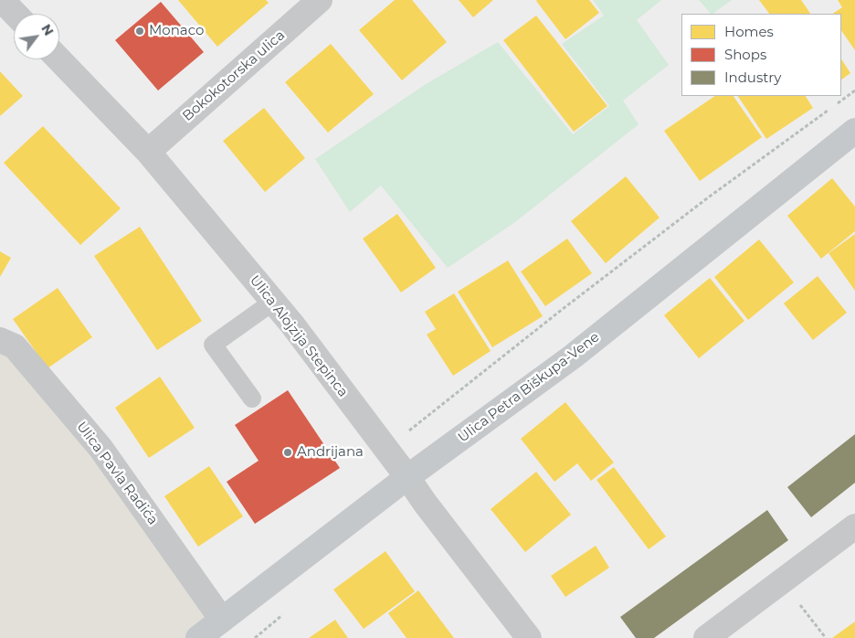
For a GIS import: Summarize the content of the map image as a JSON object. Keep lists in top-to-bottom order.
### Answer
{
  "streets": {
    "main road": ["Ulica Petra Biškupa-Vene"],
    "street": ["Bokokotorska ulica", "Ulica Alojzija Stepinca", "Ulica Pavla Radića"]
  },
  "crossings": [
    ["Bokokotorska ulica", "Ulica Alojzija Stepinca"],
    ["Ulica Alojzija Stepinca", "Ulica Petra Biškupa-Vene"],
    ["Ulica Petra Biškupa-Vene", "Ulica Pavla Radića"]
  ],
  "places": ["Monaco", "Andrijana"],
  "legend": ["Homes", "Shops", "Industry"],
  "north": "top right"
}
